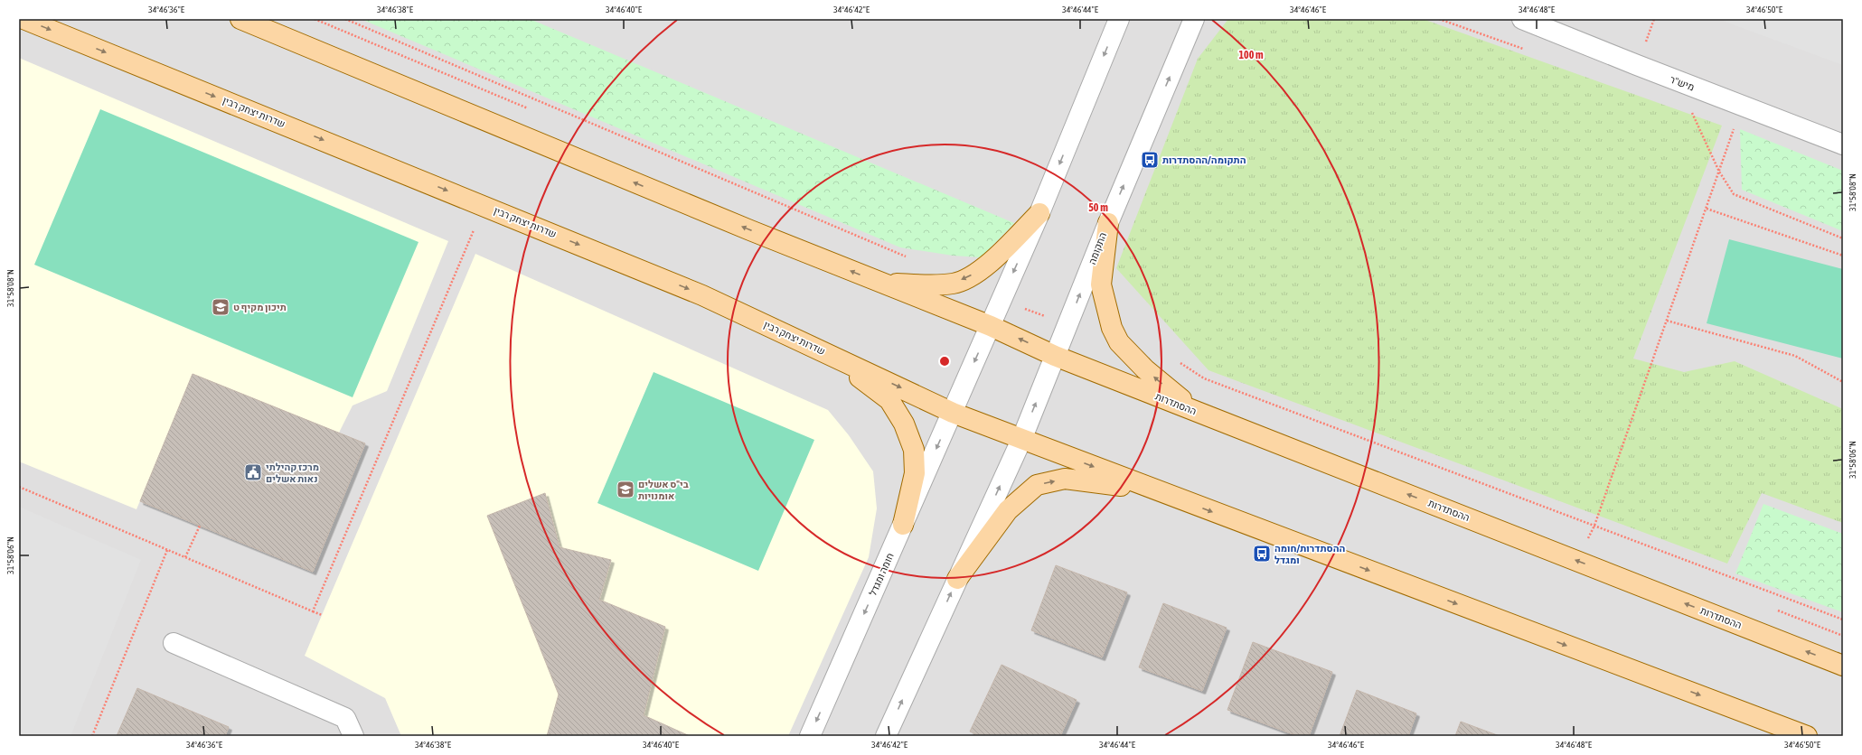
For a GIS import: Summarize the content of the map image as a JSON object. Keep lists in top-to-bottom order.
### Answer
{
  "streets": {
    "main road": ["שדרות יצחק רבין", "ההסתדרות"],
    "street": ["מיש\"ר", "התקומה", "חומה ומגדל"]
  },
  "crossings": [
    ["שדרות יצחק רבין", "התקומה"],
    ["שדרות יצחק רבין", "חומה ומגדל"],
    ["התקומה", "ההסתדרות"]
  ],
  "places": {
    "bus stop": ["התקומה/ההסתדרות", "ההסתדרות/חומה ומגדל"],
    "school or university": ["תיכון מקיף ט", "בי\"ס אשלים אומנויות"],
    "public building": ["מרכז קהילתי נאות אשלים"]
  },
  "coordinates": [
    "34°46'36\"E",
    "34°46'38\"E",
    "34°46'40\"E",
    "34°46'42\"E",
    "34°46'44\"E",
    "34°46'46\"E",
    "34°46'48\"E",
    "34°46'50\"E",
    "31°58'08\"N",
    "31°58'06\"N"
  ],
  "rings": ["100 m", "50 m"]
}
